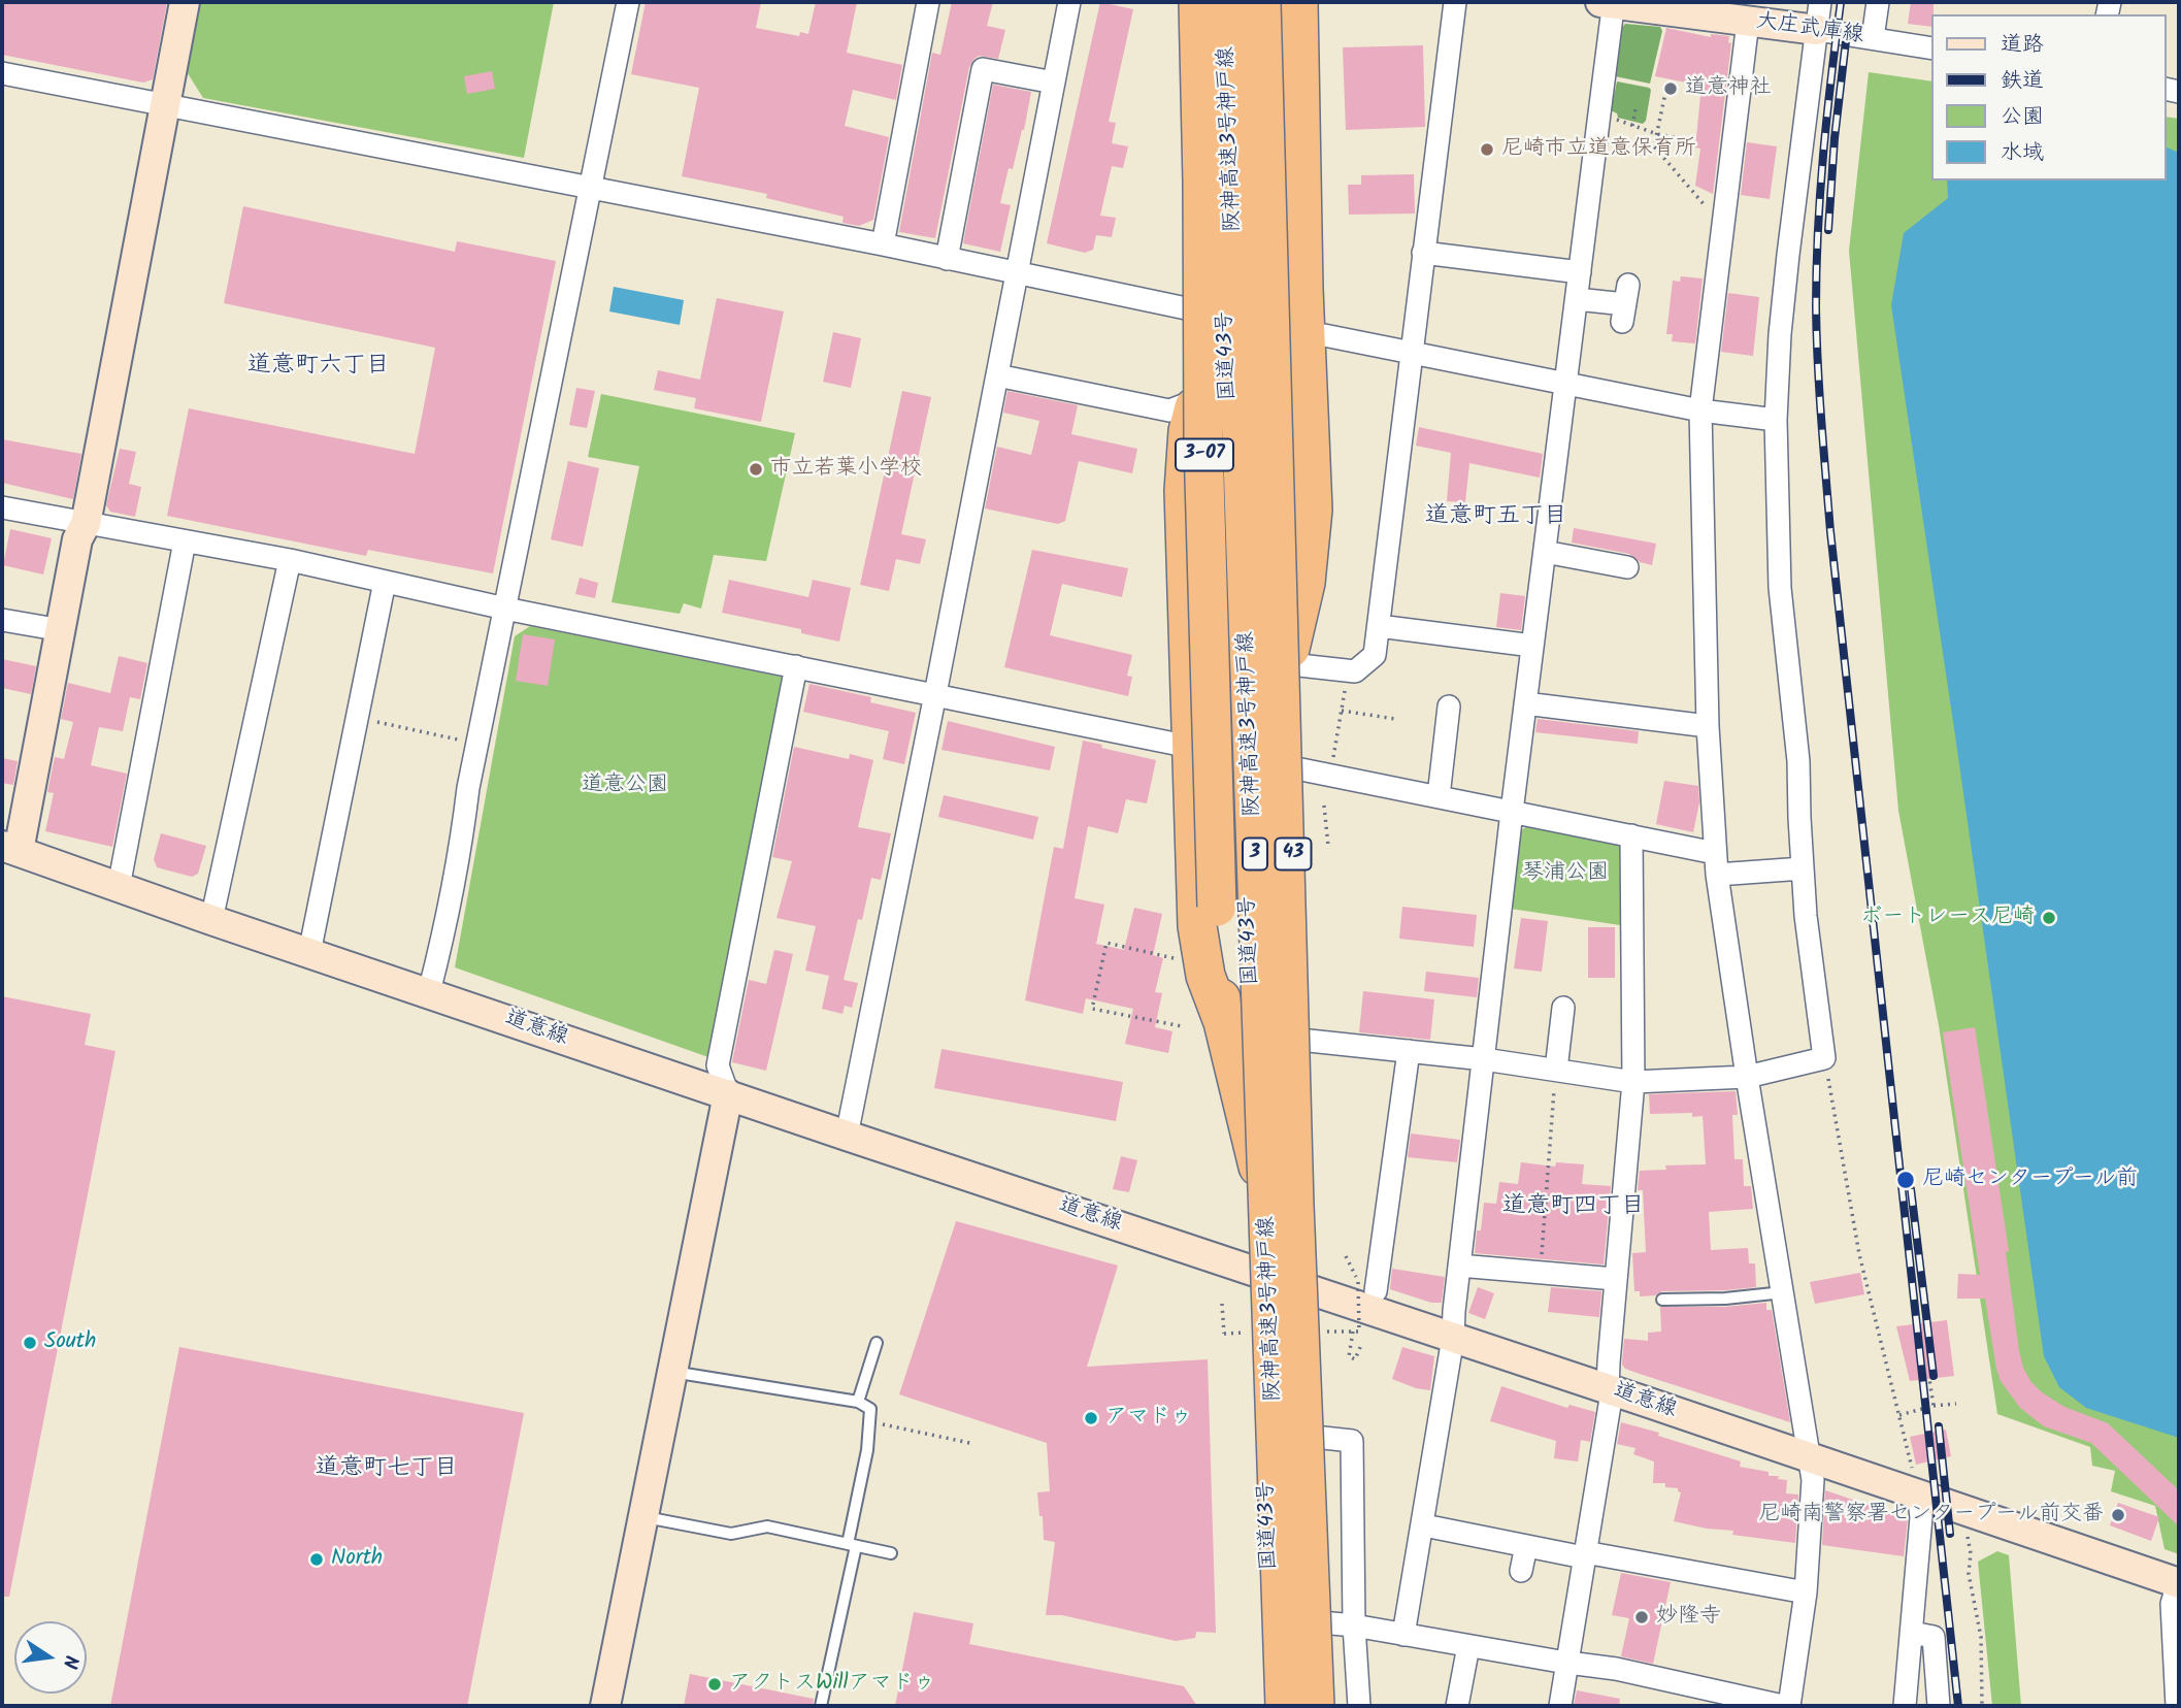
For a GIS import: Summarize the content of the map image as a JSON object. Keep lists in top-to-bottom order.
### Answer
{
  "streets": {
    "highway": [
      "阪神高速3号神戸線",
      "国道43号",
      "3-07",
      "3",
      "43"
    ],
    "street": ["大庄武庫線", "道意線"]
  },
  "crossings": [
    ["国道43号", "道意線"]
  ],
  "districts": [
    "道意町六丁目",
    "道意町五丁目",
    "道意町四丁目",
    "道意町七丁目"
  ],
  "parks": ["道意公園", "琴浦公園"],
  "places": [
    "道意神社",
    "尼崎市立道意保育所",
    "市立若葉小学校",
    "ボートレース尼崎",
    "尼崎センタープール前",
    "South",
    "アマドゥ",
    "尼崎南警察署センタープール前交番",
    "North",
    "妙隆寺",
    "アクトスWillアマドゥ"
  ],
  "legend": [
    "道路",
    "鉄道",
    "公園",
    "水域"
  ],
  "north": "right"
}
